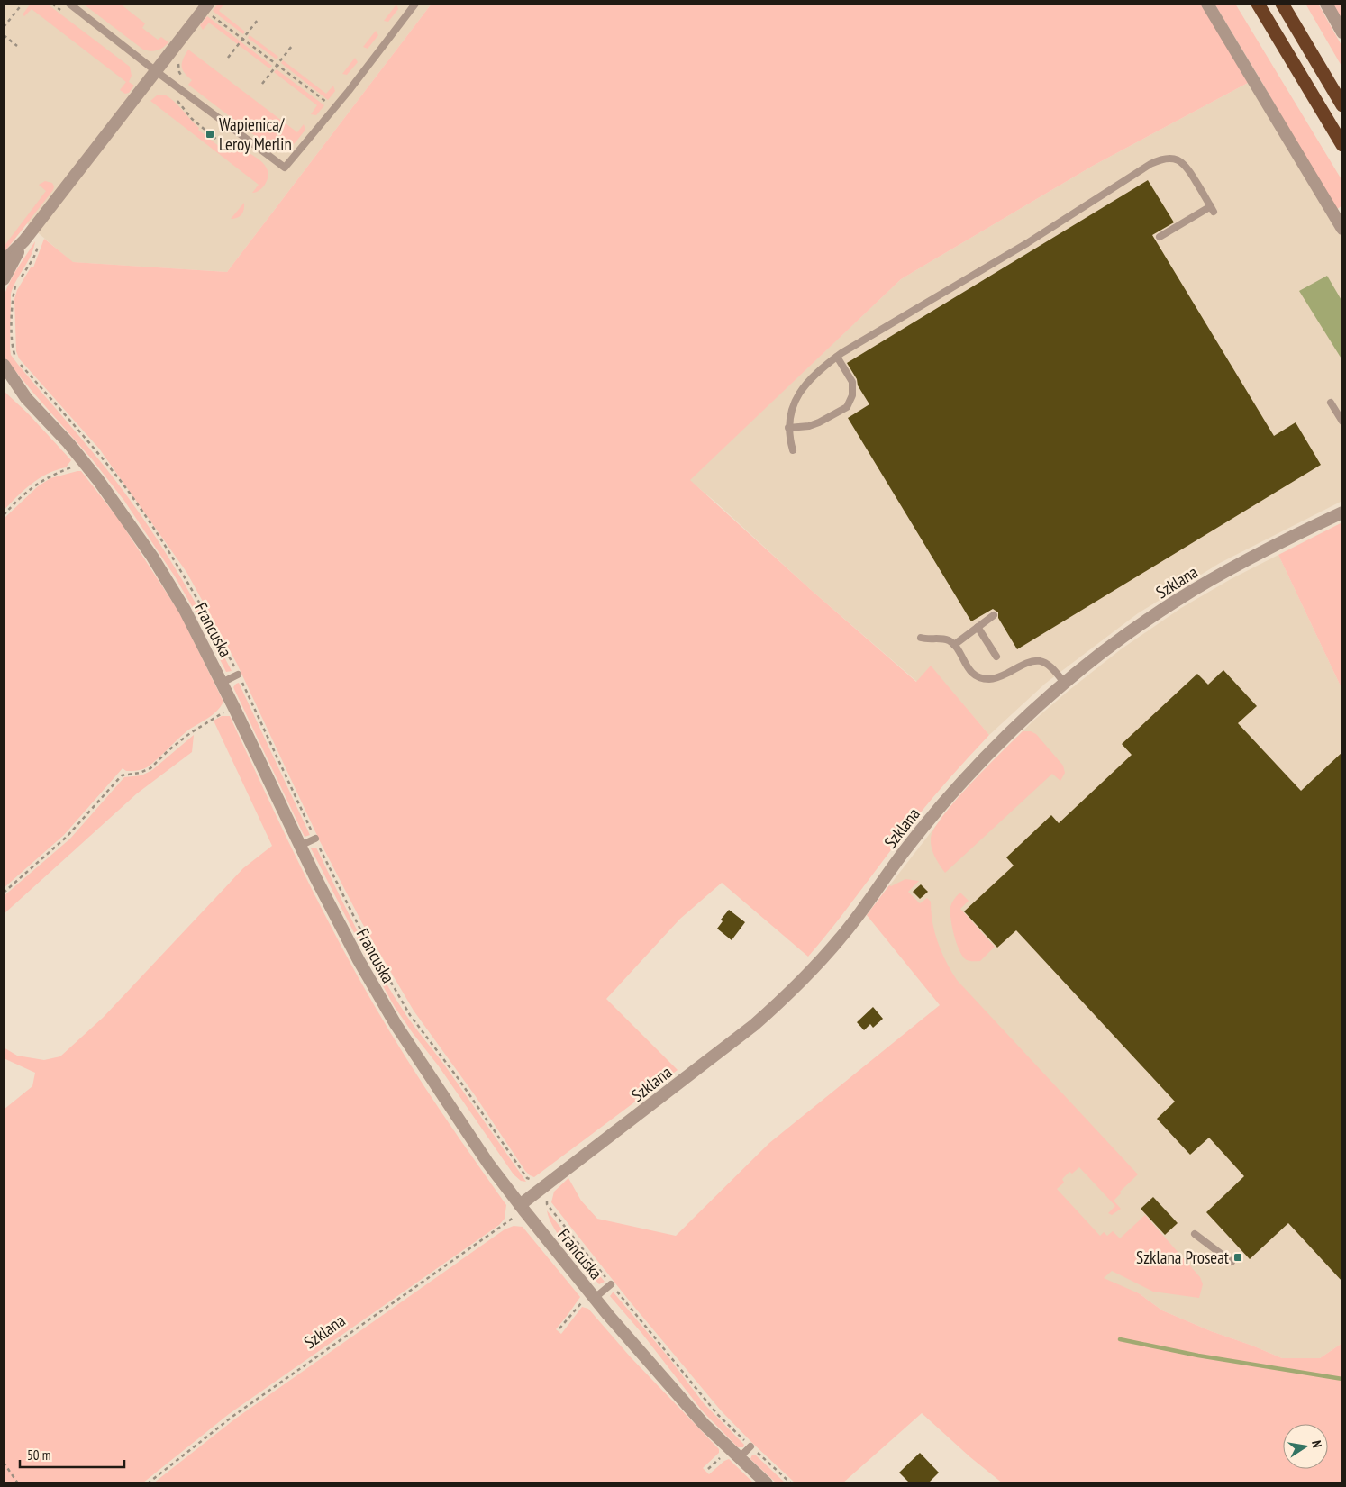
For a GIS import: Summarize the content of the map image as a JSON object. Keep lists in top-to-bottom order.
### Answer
{
  "streets": {
    "street": ["Szklana", "Francuska"]
  },
  "crossings": [
    ["Szklana", "Francuska"]
  ],
  "places": {
    "transit": ["Wapienica/ Leroy Merlin", "Szklana Proseat"]
  },
  "scale_bar": "50 m",
  "north": "right"
}
